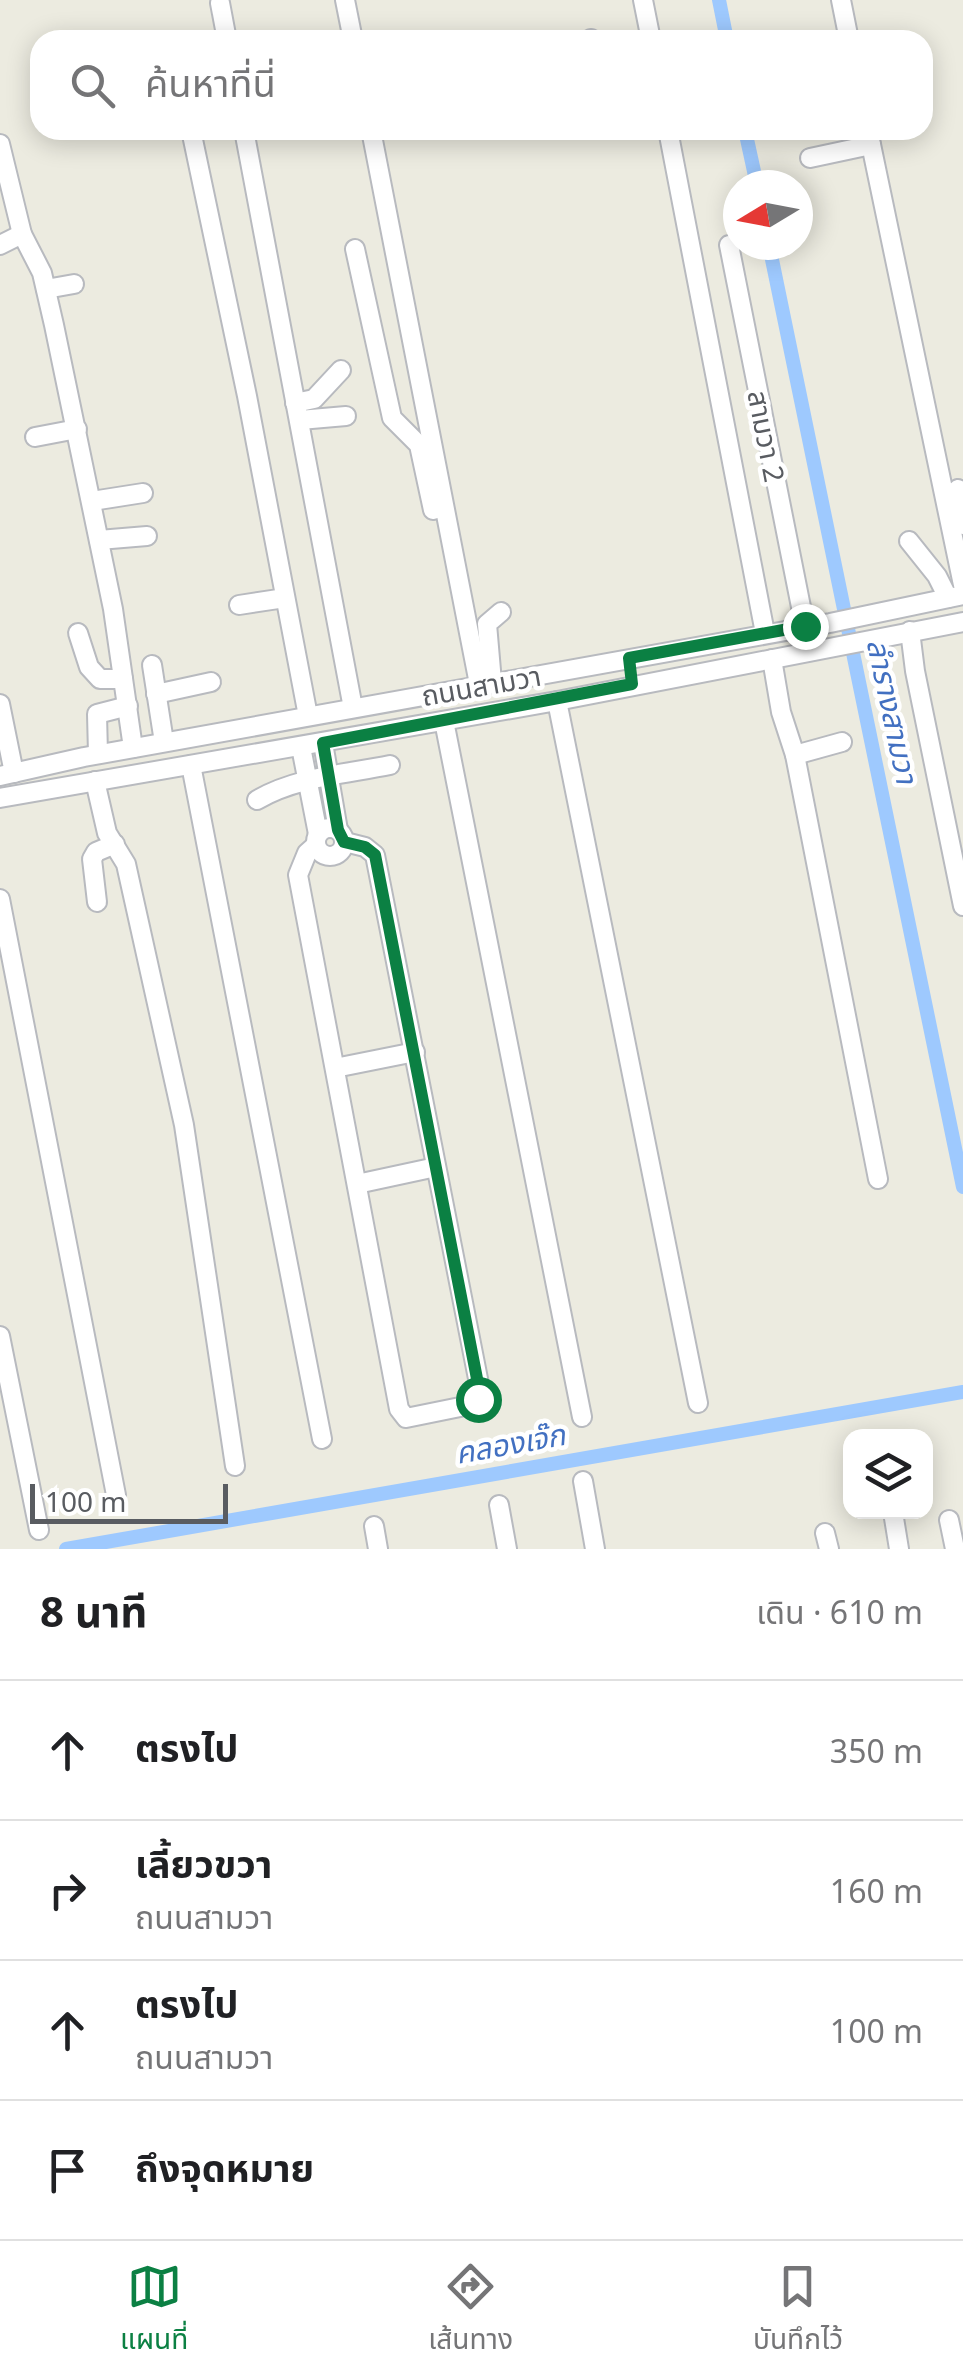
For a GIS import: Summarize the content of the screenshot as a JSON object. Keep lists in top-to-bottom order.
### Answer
{
  "streets": {
    "street": ["สามวา 2", "ถนนสามวา"]
  },
  "crossings": [
    ["สามวา 2", "ถนนสามวา"]
  ],
  "water": ["ลำรางสามวา", "คลองเจ๊ก"],
  "scale_bar": "100 m",
  "north": "left",
  "page": {
    "search": "ค้นหาที่นี่",
    "scale": "100 m",
    "heading": ["8 นาที", "เดิน · 610 m"],
    "list": [
      ["ตรงไป", "350 m"],
      ["เลี้ยวขวา", "ถนนสามวา", "160 m"],
      ["ตรงไป", "ถนนสามวา", "100 m"],
      "ถึงจุดหมาย"
    ],
    "nav": ["แผนที่", "เส้นทาง", "บันทึกไว้"]
  }
}
